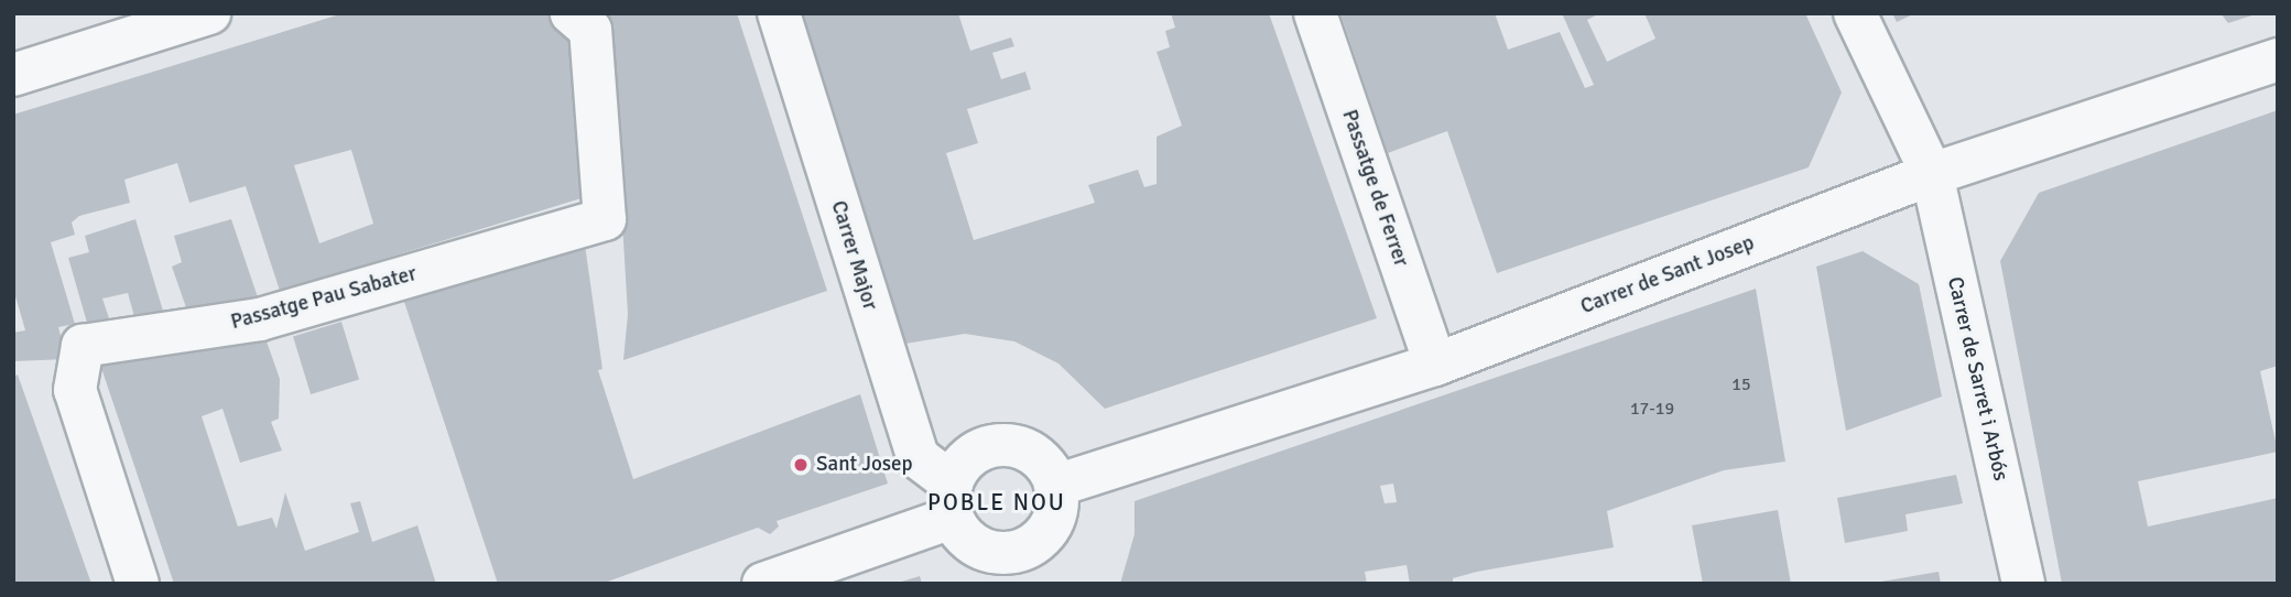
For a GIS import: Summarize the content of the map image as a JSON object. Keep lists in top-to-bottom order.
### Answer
{
  "streets": {
    "street": [
      "Passatge de Ferrer",
      "Carrer Major",
      "Carrer de Sant Josep",
      "Passatge Pau Sabater",
      "Carrer de Sarret i Arbós"
    ]
  },
  "crossings": [
    ["Passatge de Ferrer", "Carrer de Sant Josep"],
    ["Carrer Major", "Carrer de Sant Josep"],
    ["Carrer de Sant Josep", "Carrer de Sarret i Arbós"]
  ],
  "districts": ["POBLE NOU"],
  "places": ["Sant Josep"],
  "house_numbers": ["15", "17-19"]
}
